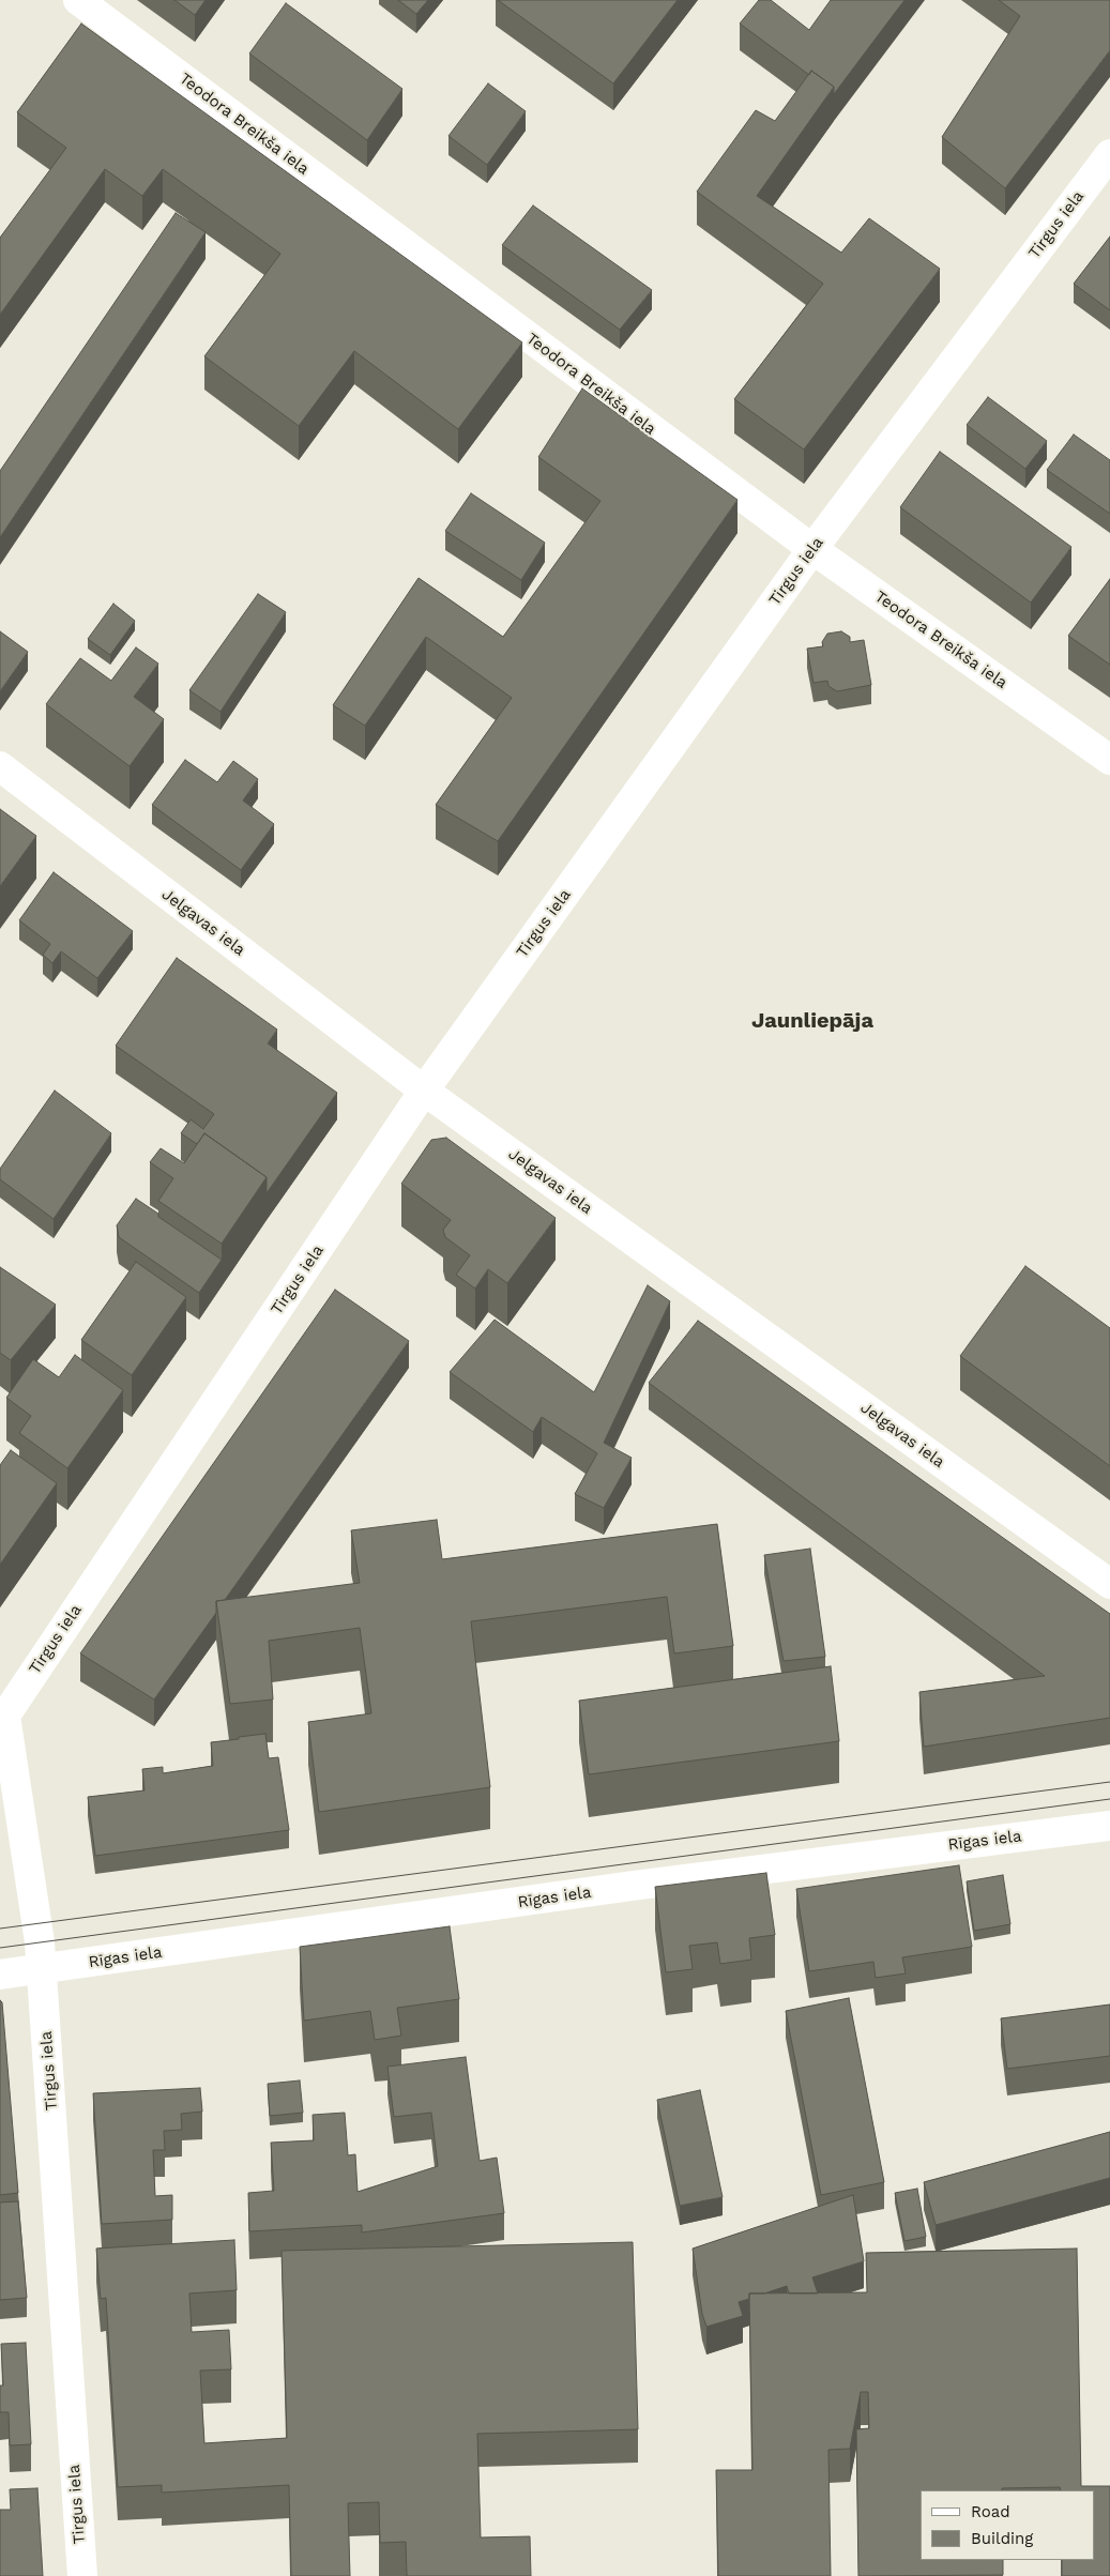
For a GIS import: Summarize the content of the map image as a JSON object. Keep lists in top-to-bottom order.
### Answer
{
  "streets": {
    "street": [
      "Teodora Breikša iela",
      "Tirgus iela",
      "Jelgavas iela",
      "Rīgas iela"
    ]
  },
  "crossings": [
    ["Teodora Breikša iela", "Tirgus iela"],
    ["Tirgus iela", "Jelgavas iela"],
    ["Tirgus iela", "Rīgas iela"]
  ],
  "districts": ["Jaunliepāja"],
  "legend": ["Road", "Building"]
}
